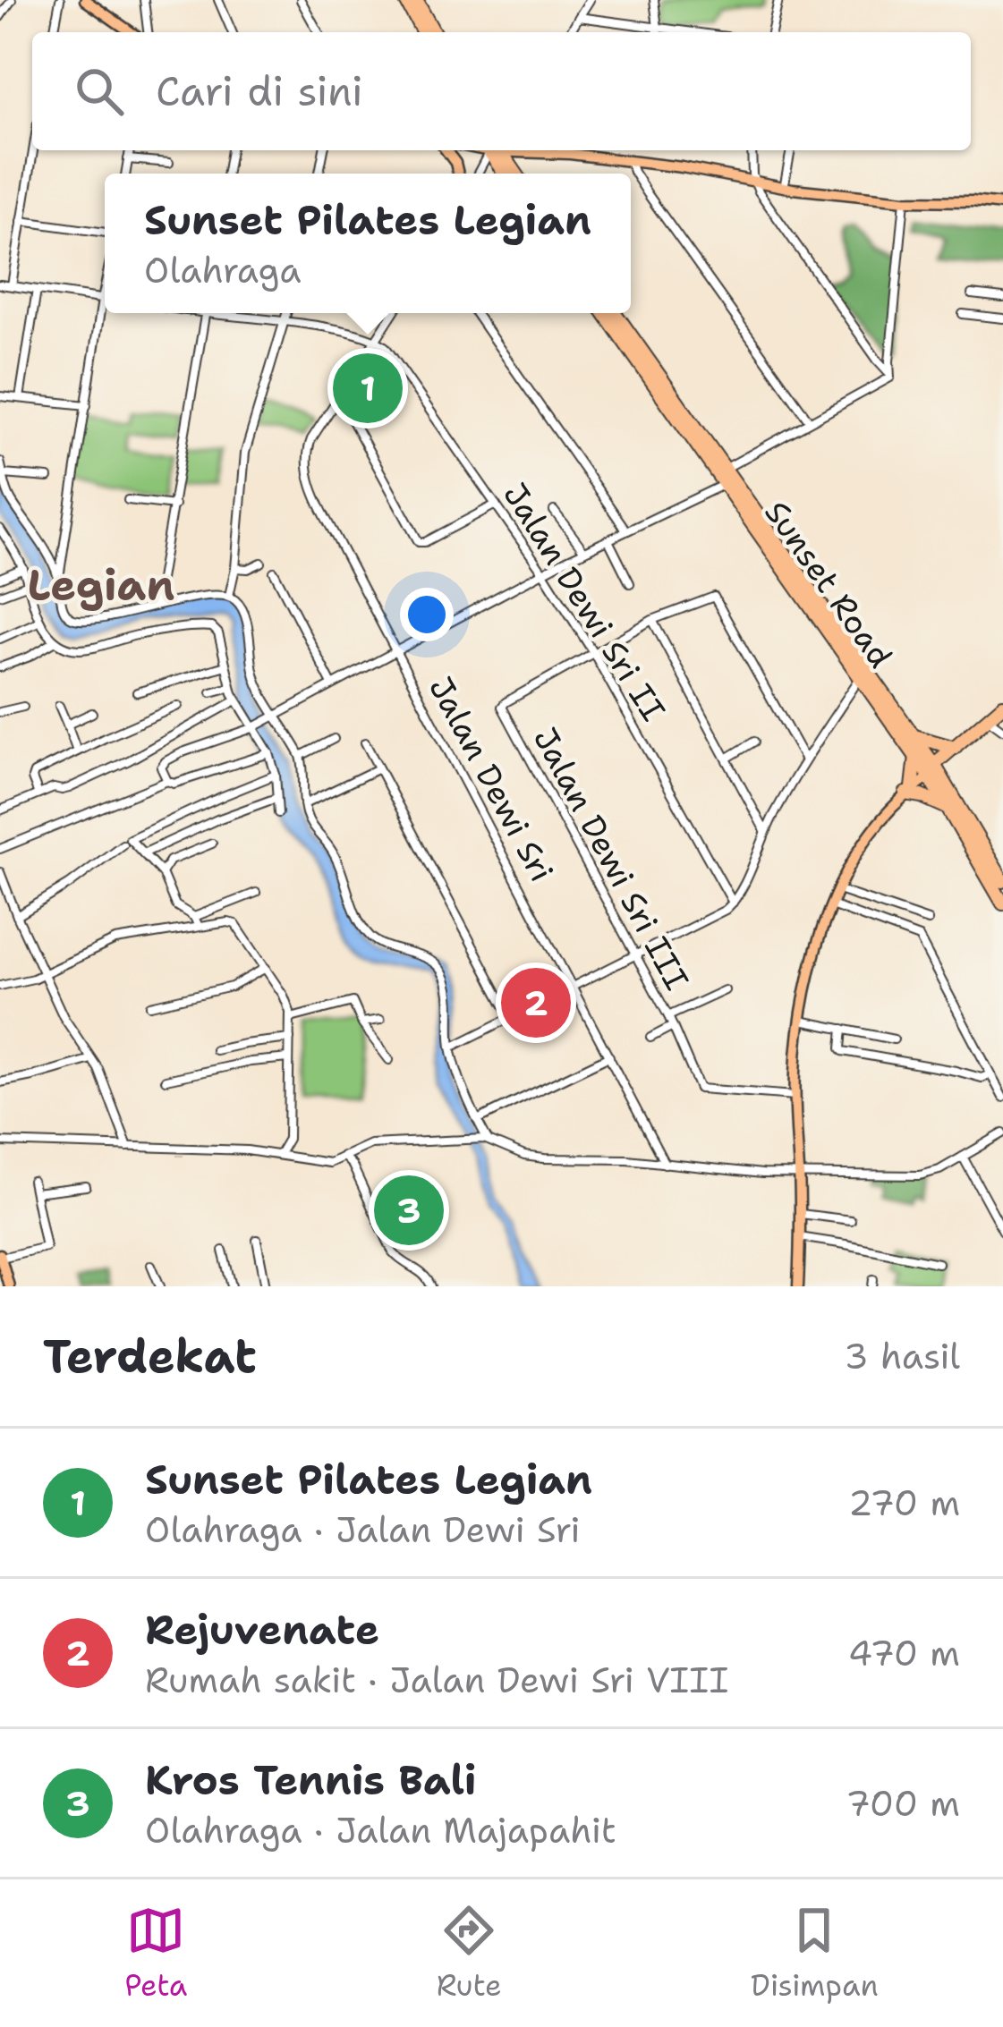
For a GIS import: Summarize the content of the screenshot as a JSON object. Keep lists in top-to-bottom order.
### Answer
{
  "streets": {
    "highway": ["Sunset Road"],
    "street": ["Jalan Dewi Sri II", "Jalan Dewi Sri", "Jalan Dewi Sri III"]
  },
  "crossings": [
    ["Jalan Dewi Sri II", "Jalan Dewi Sri"],
    ["Jalan Dewi Sri II", "Jalan Dewi Sri III"]
  ],
  "districts": ["Legian"],
  "page": {
    "search": "Cari di sini",
    "popup": ["Sunset Pilates Legian", "Olahraga"],
    "pins": ["1", "2", "3"],
    "heading": ["Terdekat", "3 hasil"],
    "list": [
      {
        "mark": "1",
        "name": "Sunset Pilates Legian",
        "note": "Olahraga · Jalan Dewi Sri",
        "value": "270 m"
      },
      {
        "mark": "2",
        "name": "Rejuvenate",
        "note": "Rumah sakit · Jalan Dewi Sri VIII",
        "value": "470 m"
      },
      {
        "mark": "3",
        "name": "Kros Tennis Bali",
        "note": "Olahraga · Jalan Majapahit",
        "value": "700 m"
      }
    ],
    "nav": ["Peta", "Rute", "Disimpan"]
  }
}
